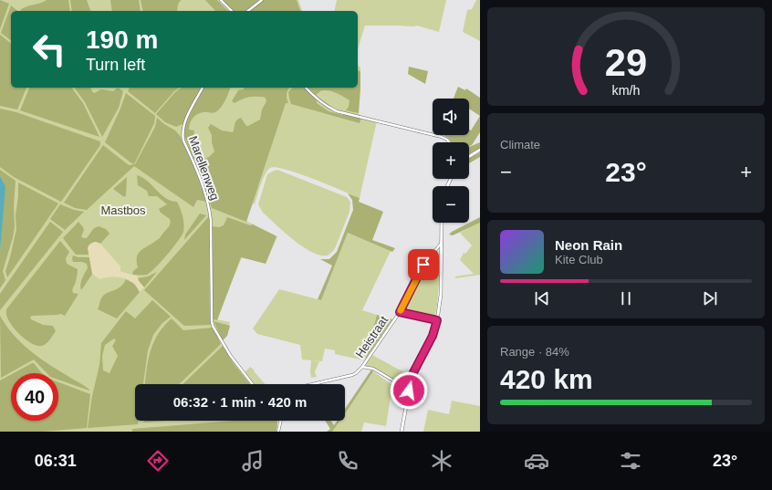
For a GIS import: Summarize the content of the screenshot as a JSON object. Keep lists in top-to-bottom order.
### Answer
{
  "streets": {
    "street": ["Marellenweg", "Heistraat"]
  },
  "parks": ["Mastbos"],
  "page": {
    "turn": ["190 m", "Turn left"],
    "map_buttons": ["+", "−"],
    "tile": [
      "Climate",
      ["Range · 84%", "420 km"]
    ],
    "heat": ["−", "23°", "+"],
    "song": ["Neon Rain", "Kite Club"],
    "limit": "40",
    "trip": "06:32 · 1 min · 420 m",
    "tabs": ["06:31", "23°"],
    "gauge": ["29", "km/h"]
  }
}
